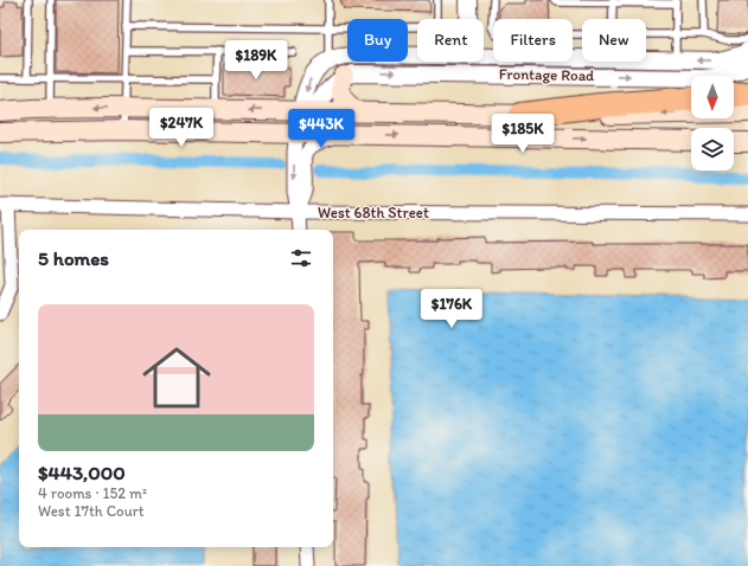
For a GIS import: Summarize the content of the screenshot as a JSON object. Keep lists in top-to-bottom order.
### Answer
{
  "streets": {
    "street": ["Frontage Road", "West 68th Street"]
  },
  "north": "bottom",
  "page": {
    "chip": [
      "Buy",
      "Rent",
      "Filters",
      "New"
    ],
    "price": [
      "$189K",
      "$247K",
      "$443K",
      "$185K",
      "$176K"
    ],
    "heading": "5 homes",
    "list": [
      {
        "name": "$443,000",
        "note": "4 rooms · 152 m² · West 17th Court"
      }
    ]
  }
}
